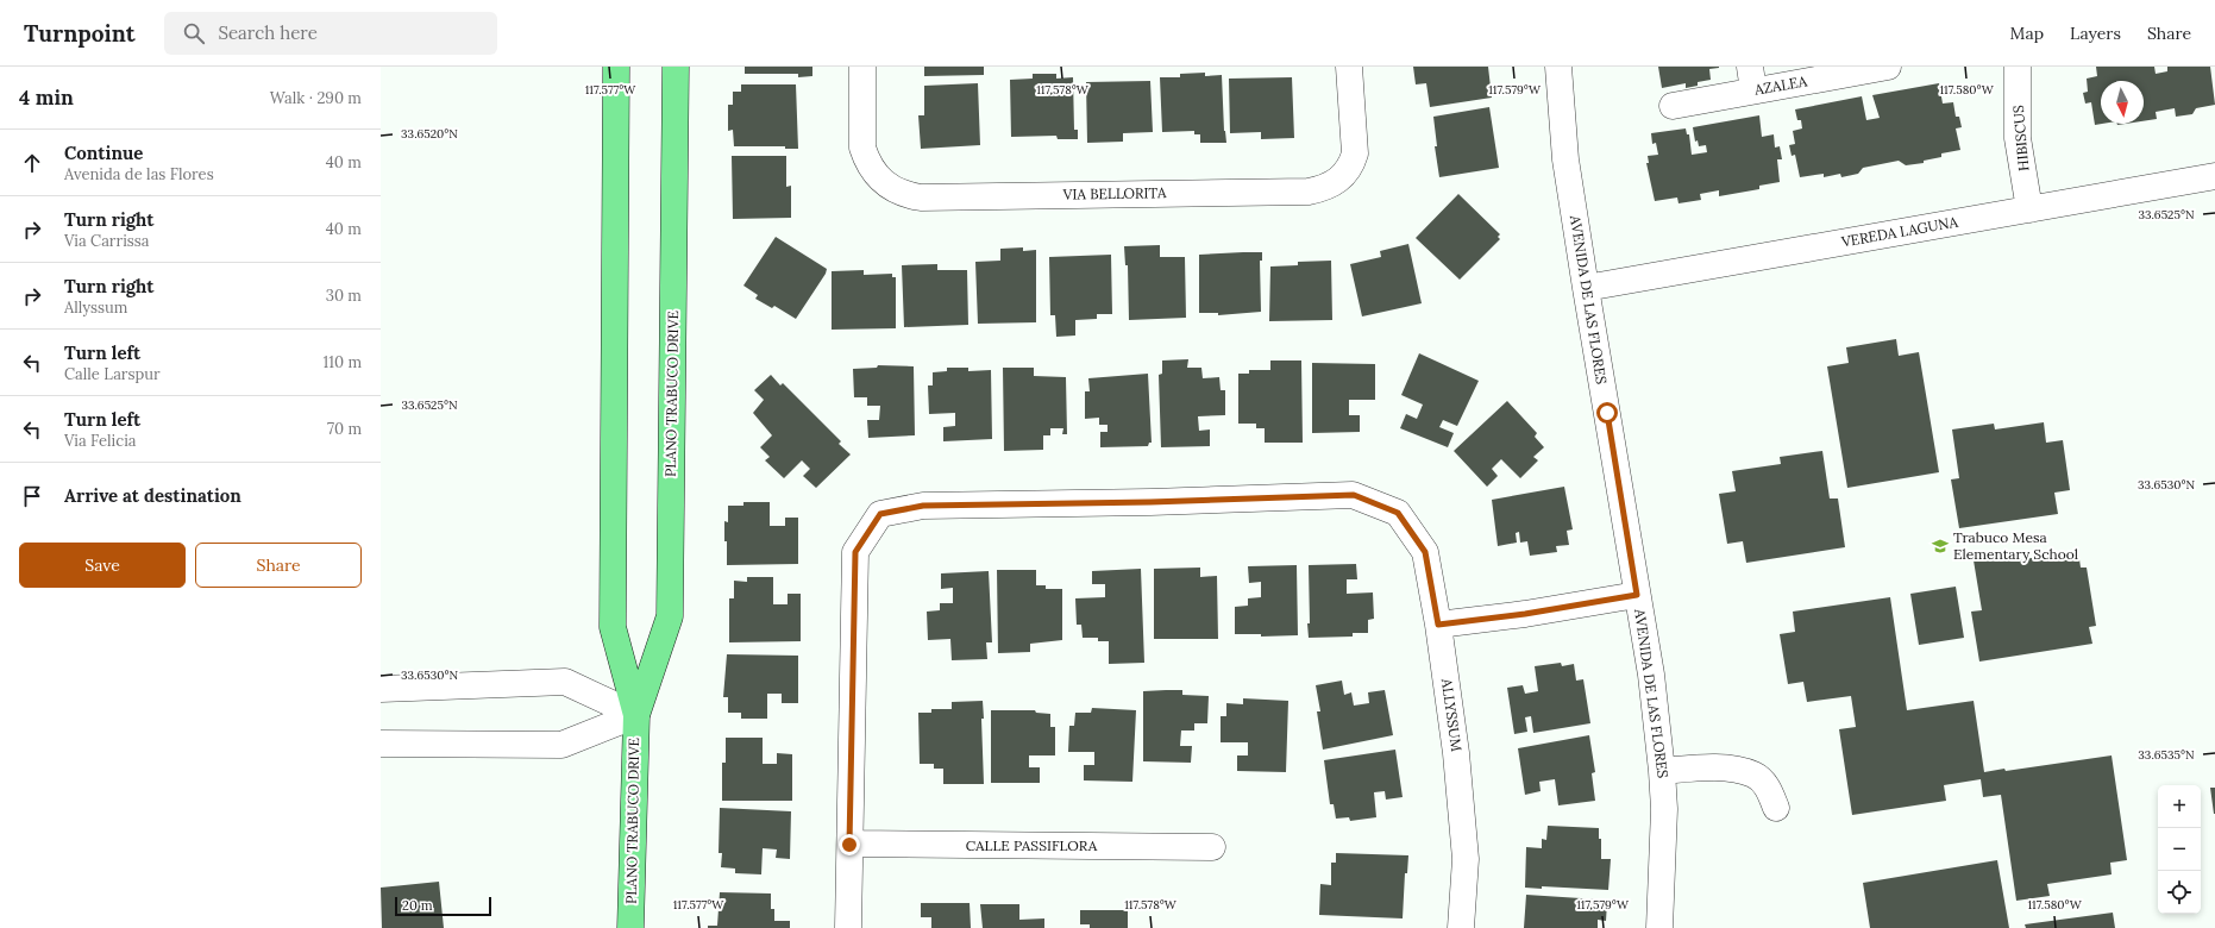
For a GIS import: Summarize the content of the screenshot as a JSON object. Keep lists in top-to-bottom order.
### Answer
{
  "streets": {
    "main road": ["PLANO TRABUCO DRIVE"],
    "street": [
      "AZALEA",
      "HIBISCUS",
      "VIA BELLORITA",
      "VEREDA LAGUNA",
      "AVENIDA DE LAS FLORES",
      "ALLYSSUM",
      "CALLE PASSIFLORA"
    ]
  },
  "crossings": [
    ["HIBISCUS", "VEREDA LAGUNA"],
    ["VEREDA LAGUNA", "AVENIDA DE LAS FLORES"],
    ["ALLYSSUM", "CALLE PASSIFLORA"]
  ],
  "places": {
    "school or university": ["Trabuco Mesa Elementary School"]
  },
  "scale_bar": "20 m",
  "north": "bottom",
  "page": {
    "header": "Turnpoint",
    "search": "Search here",
    "nav": ["Map", "Layers", "Share"],
    "heading": ["4 min", "Walk · 290 m"],
    "list": [
      ["Continue", "Avenida de las Flores", "40 m"],
      ["Turn right", "Via Carrissa", "40 m"],
      ["Turn right", "Allyssum", "30 m"],
      ["Turn left", "Calle Larspur", "110 m"],
      ["Turn left", "Via Felicia", "70 m"],
      "Arrive at destination"
    ],
    "buttons": ["Save", "Share"],
    "map_buttons": ["+", "−"],
    "scale": "20 m"
  },
  "coordinates": [
    "117.577°W",
    "117.578°W",
    "117.579°W",
    "117.580°W",
    "33.6520°N",
    "33.6525°N",
    "33.6530°N",
    "33.6535°N"
  ]
}
